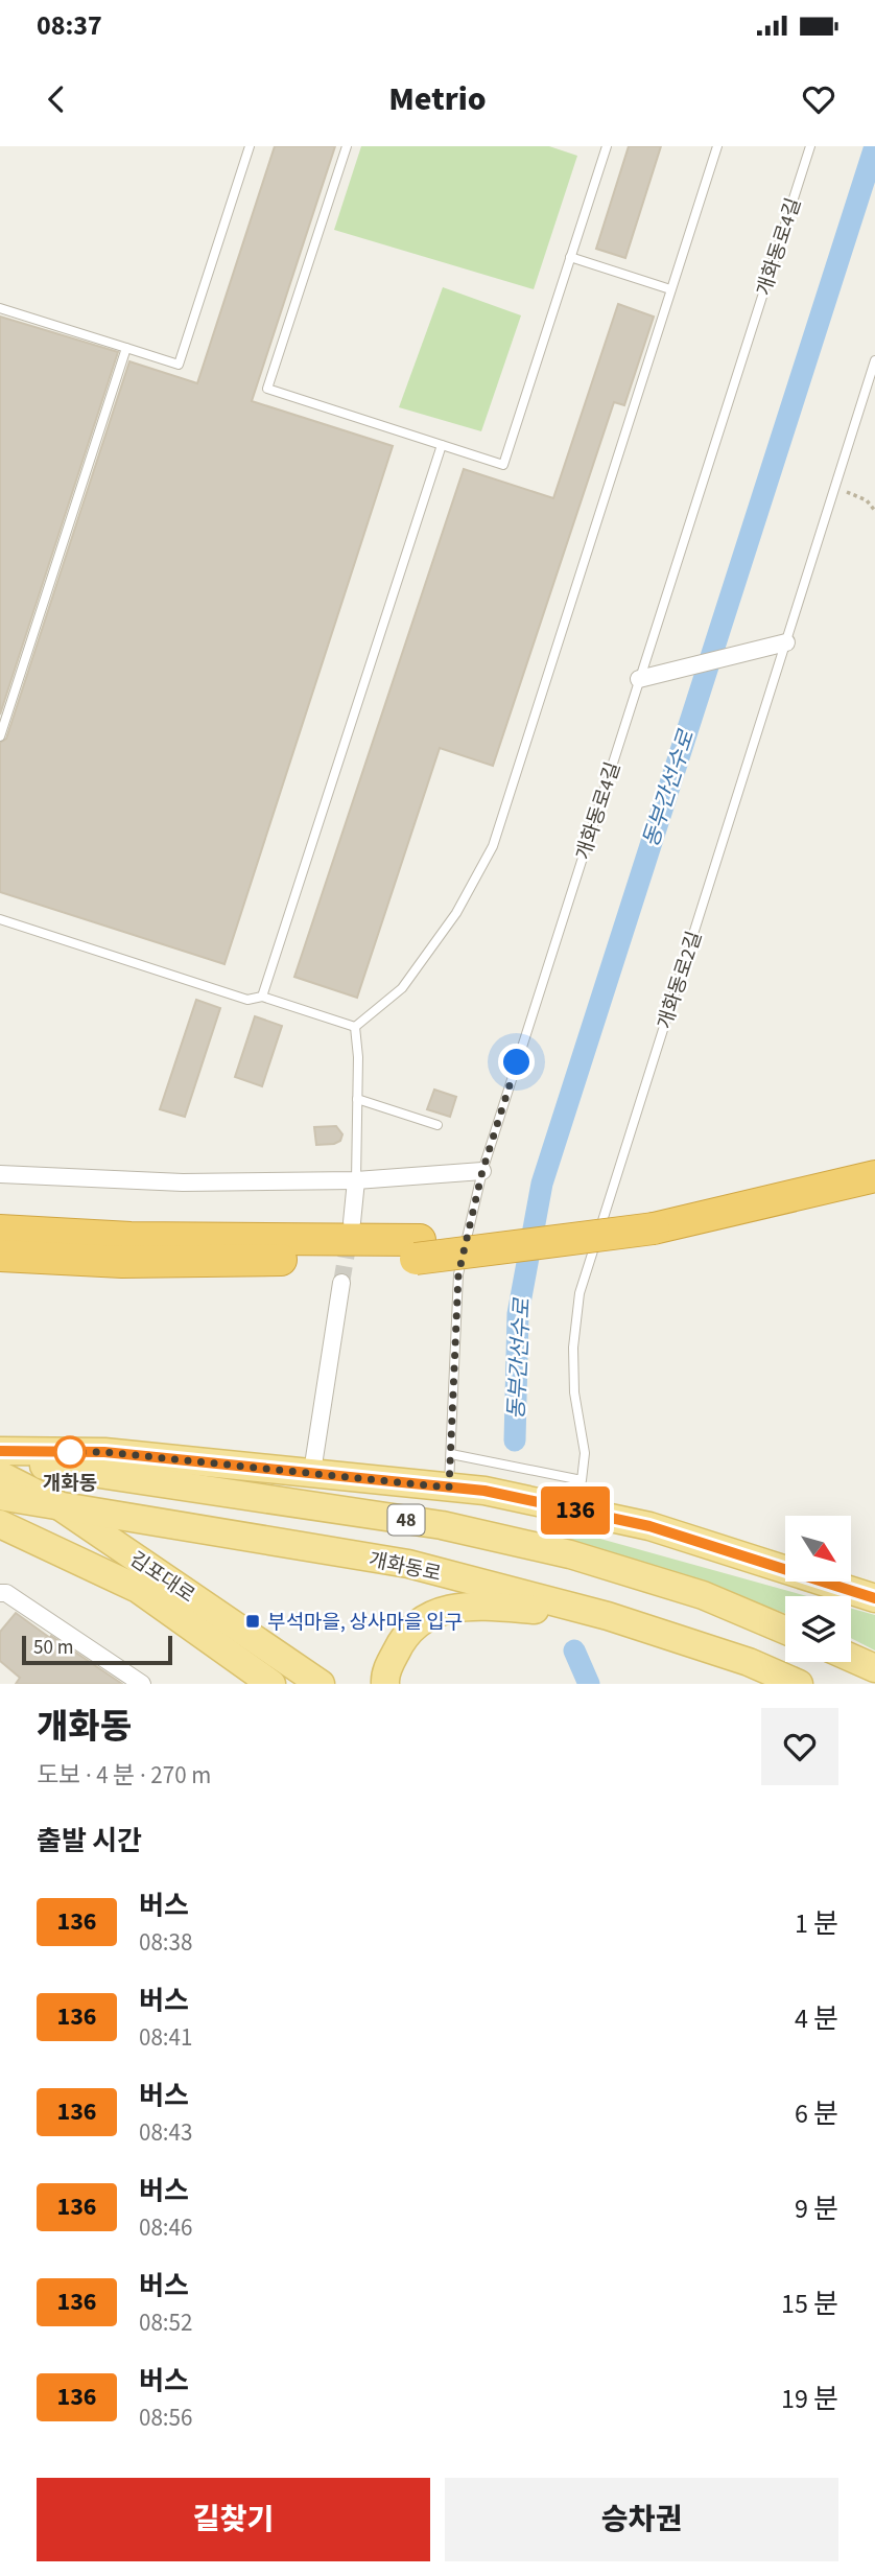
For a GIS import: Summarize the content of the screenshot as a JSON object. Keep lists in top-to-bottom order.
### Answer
{
  "streets": {
    "main road": ["48", "개화동로", "김포대로"],
    "lane": ["개화동로4길", "개화동로2길"]
  },
  "crossings": [
    ["개화동로4길", "개화동로2길"],
    ["개화동로", "김포대로"]
  ],
  "water": ["동부간선수로"],
  "places": {
    "other": ["개화동"],
    "transit": ["부석마을, 상사마을 입구"]
  },
  "lines": ["bus line 136"],
  "scale_bar": "50 m",
  "north": "bottom right",
  "page": {
    "status": "08:37",
    "header": "Metrio",
    "on_map": "136",
    "scale": "50 m",
    "heading": [
      ["개화동", "도보 · 4 분 · 270 m"],
      "출발 시간"
    ],
    "list": [
      {
        "mark": "136",
        "name": "버스",
        "note": "08:38",
        "value": "1 분"
      },
      {
        "mark": "136",
        "name": "버스",
        "note": "08:41",
        "value": "4 분"
      },
      {
        "mark": "136",
        "name": "버스",
        "note": "08:43",
        "value": "6 분"
      },
      {
        "mark": "136",
        "name": "버스",
        "note": "08:46",
        "value": "9 분"
      },
      {
        "mark": "136",
        "name": "버스",
        "note": "08:52",
        "value": "15 분"
      },
      {
        "mark": "136",
        "name": "버스",
        "note": "08:56",
        "value": "19 분"
      }
    ],
    "buttons": ["길찾기", "승차권"]
  }
}
